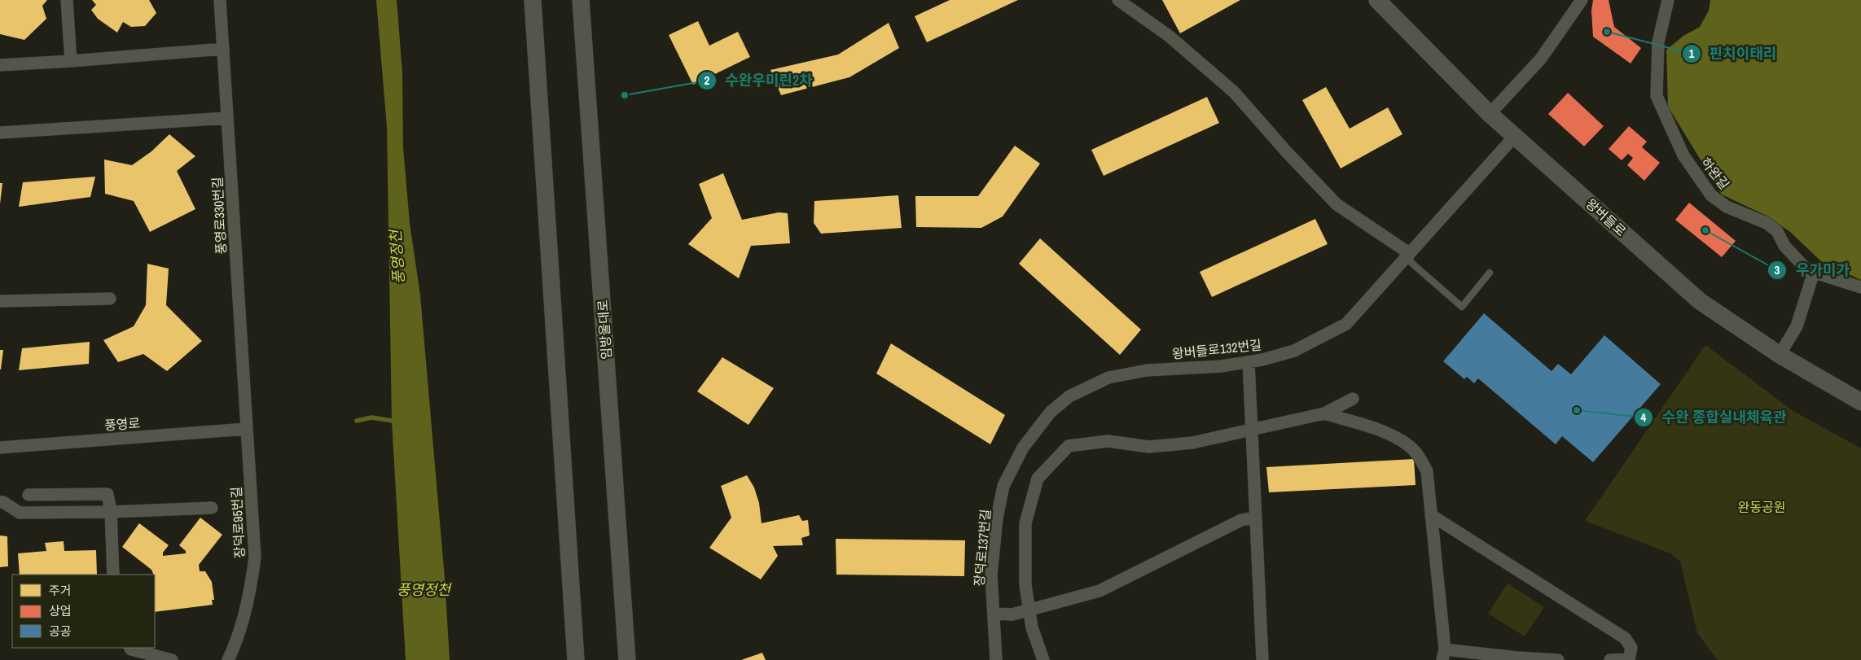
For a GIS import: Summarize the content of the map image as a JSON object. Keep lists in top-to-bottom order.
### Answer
{
  "streets": {
    "main road": ["왕버들로", "임방울대로"],
    "street": [
      "하완길",
      "풍영로330번길",
      "왕버들로132번길",
      "풍영로",
      "장덕로95번길",
      "장덕로137번길"
    ]
  },
  "crossings": [
    ["풍영로330번길", "풍영로"],
    ["풍영로330번길", "장덕로95번길"],
    ["왕버들로", "왕버들로132번길"],
    ["왕버들로132번길", "장덕로137번길"],
    ["풍영로", "장덕로95번길"]
  ],
  "water": ["풍영정천"],
  "parks": ["완동공원"],
  "places": [
    "핀치이태리",
    "수완우미린2차",
    "우가미가",
    "수완 종합실내체육관"
  ],
  "legend": ["주거", "상업", "공공"]
}
